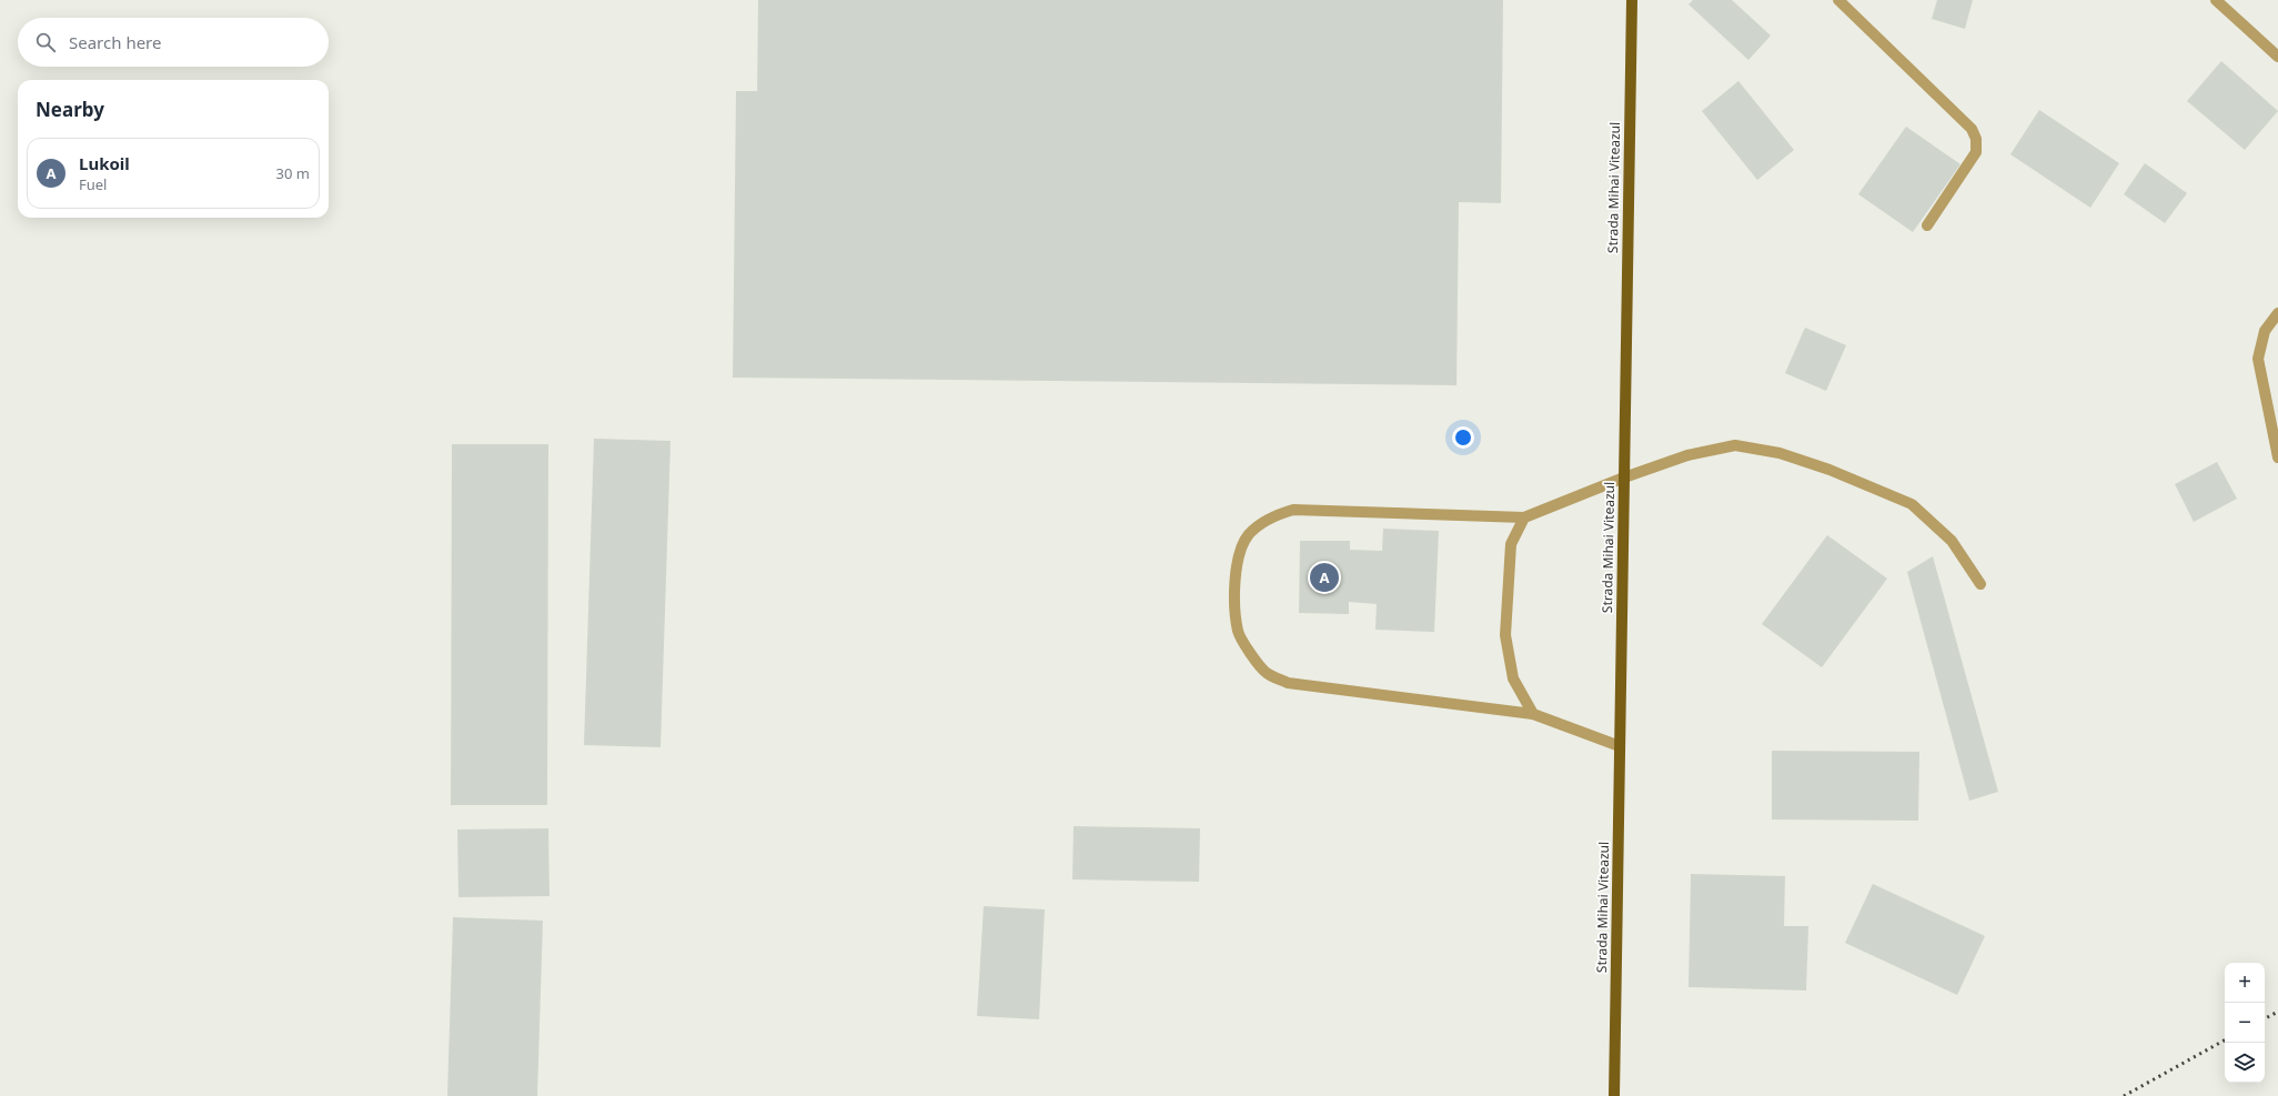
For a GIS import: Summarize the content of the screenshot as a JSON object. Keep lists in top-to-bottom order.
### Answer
{
  "streets": {
    "main road": ["Strada Mihai Viteazul"]
  },
  "page": {
    "search": "Search here",
    "heading": "Nearby",
    "list": [
      {
        "mark": "A",
        "name": "Lukoil",
        "note": "Fuel",
        "value": "30 m"
      }
    ],
    "pins": "A",
    "map_buttons": ["+", "−"]
  }
}
